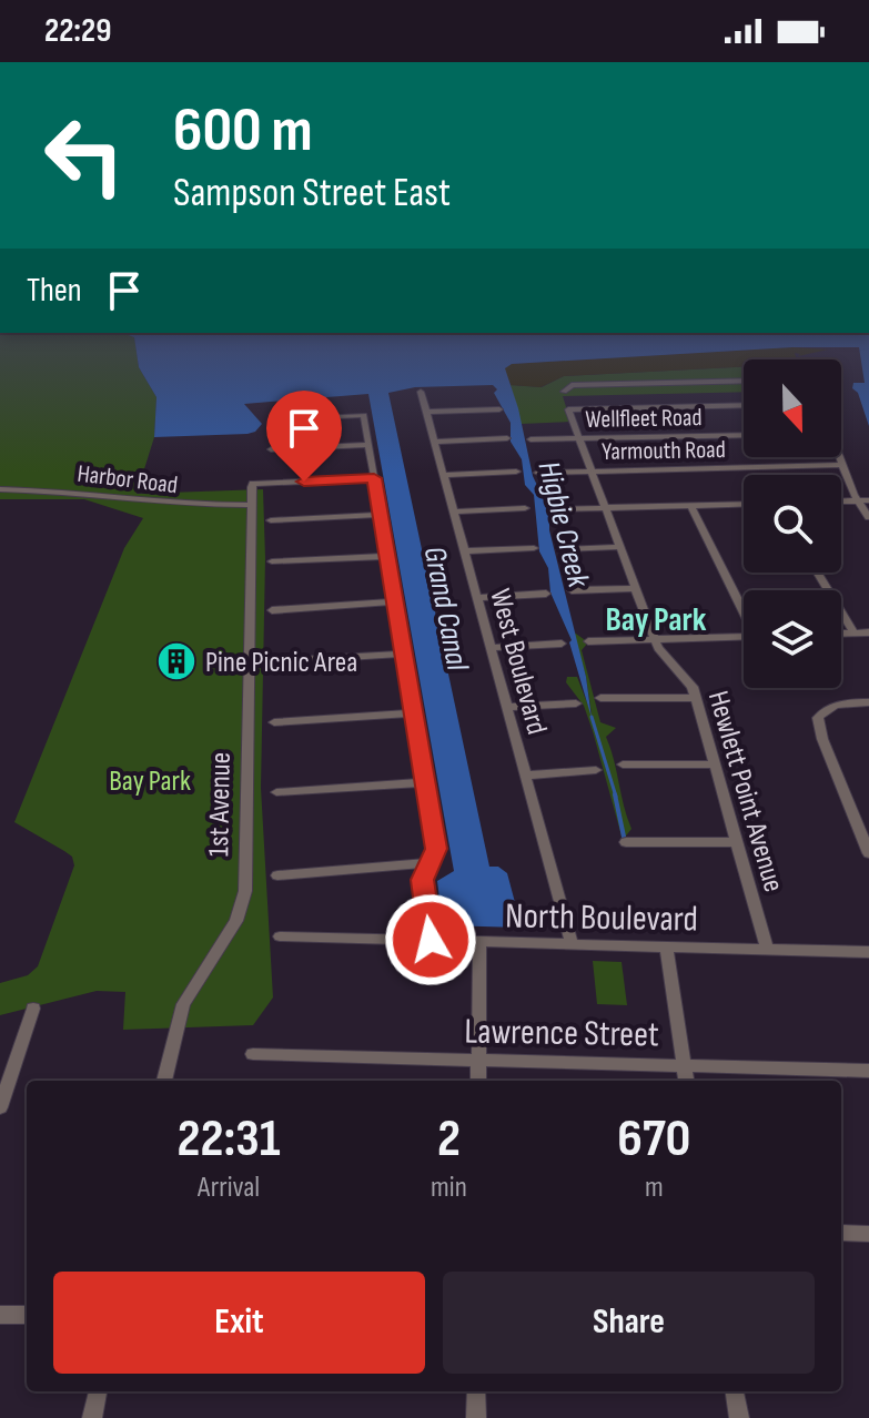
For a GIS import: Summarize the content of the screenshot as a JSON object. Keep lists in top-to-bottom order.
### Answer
{
  "streets": {
    "street": [
      "Wellfleet Road",
      "Yarmouth Road",
      "Harbor Road",
      "West Boulevard",
      "Hewlett Point Avenue",
      "1st Avenue",
      "North Boulevard",
      "Lawrence Street"
    ]
  },
  "crossings": [
    ["Wellfleet Road", "Hewlett Point Avenue"],
    ["Yarmouth Road", "Hewlett Point Avenue"],
    ["Harbor Road", "1st Avenue"],
    ["West Boulevard", "North Boulevard"],
    ["Hewlett Point Avenue", "North Boulevard"]
  ],
  "districts": ["Bay Park"],
  "water": ["Higbie Creek", "Grand Canal"],
  "parks": ["Bay Park"],
  "places": {
    "building": ["Pine Picnic Area"]
  },
  "north": "bottom",
  "page": {
    "status": "22:29",
    "turn": ["600 m", "Sampson Street East"],
    "then": "Then",
    "eta": [
      "22:31",
      "Arrival",
      "2",
      "min",
      "670",
      "m"
    ],
    "buttons": ["Exit", "Share"]
  }
}
